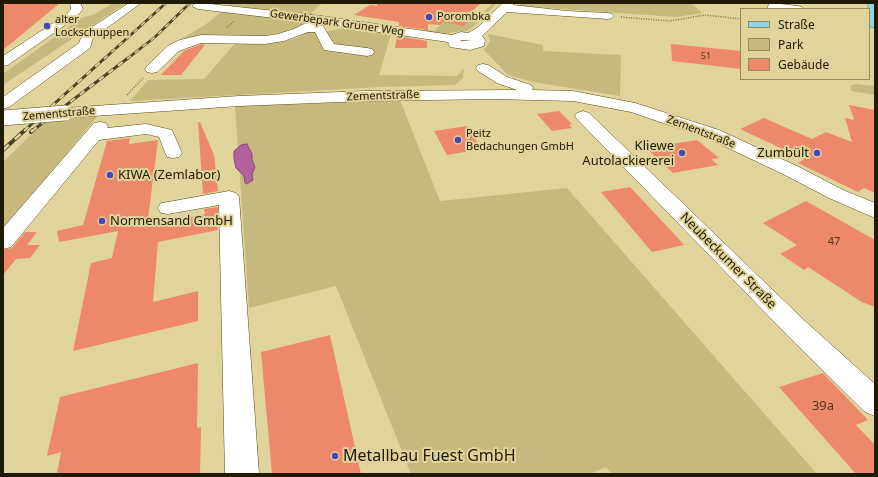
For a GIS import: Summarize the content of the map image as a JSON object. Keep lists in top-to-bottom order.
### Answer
{
  "streets": {
    "street": ["Gewerbepark Grüner Weg", "Zementstraße", "Neubeckumer Straße"]
  },
  "places": [
    "Porombka",
    "alter Lockschuppen",
    "Peitz Bedachungen GmbH",
    "Kliewe Autolackiererei",
    "Zumbült",
    "KIWA (Zemlabor)",
    "Normensand GmbH",
    "Metallbau Fuest GmbH"
  ],
  "house_numbers": ["51", "47", "39a"],
  "legend": ["Straße", "Park", "Gebäude"]
}
